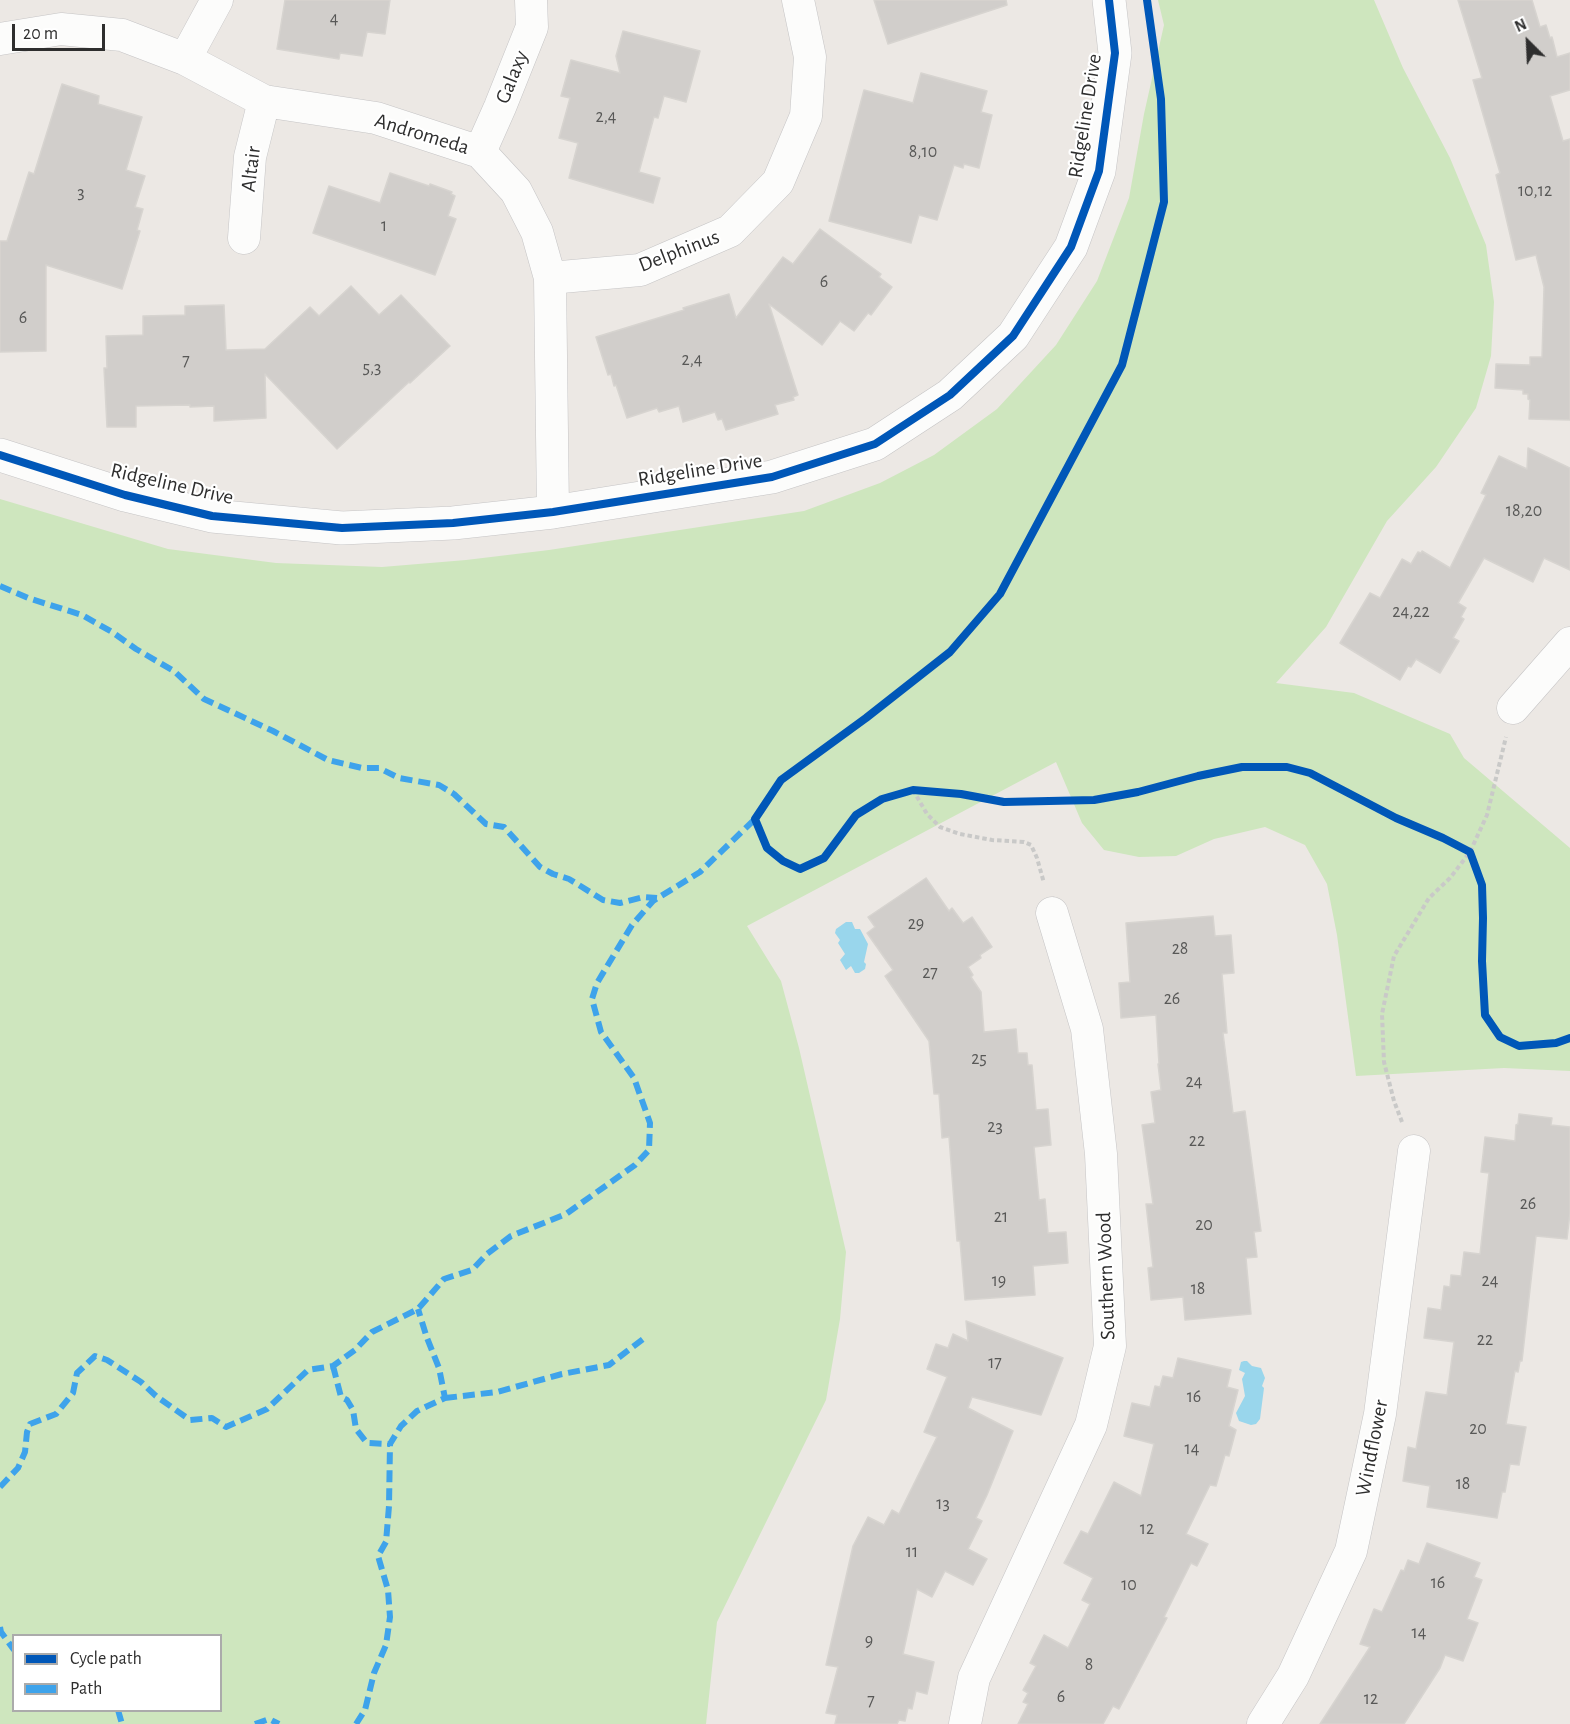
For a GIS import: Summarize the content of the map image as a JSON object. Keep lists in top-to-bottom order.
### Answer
{
  "streets": {
    "street": [
      "Galaxy",
      "Ridgeline Drive",
      "Andromeda",
      "Altair",
      "Delphinus",
      "Southern Wood",
      "Windflower"
    ]
  },
  "crossings": [
    ["Galaxy", "Andromeda"],
    ["Ridgeline Drive", "Andromeda"],
    ["Andromeda", "Altair"],
    ["Andromeda", "Delphinus"]
  ],
  "house_numbers": [
    "4",
    "2,4",
    "8,10",
    "10,12",
    "3",
    "1",
    "6",
    "6",
    "2,4",
    "7",
    "5,3",
    "18,20",
    "24,22",
    "29",
    "28",
    "27",
    "26",
    "25",
    "24",
    "23",
    "22",
    "26",
    "21",
    "20",
    "19",
    "24",
    "18",
    "22",
    "17",
    "16",
    "20",
    "14",
    "18",
    "13",
    "12",
    "11",
    "16",
    "10",
    "14",
    "9",
    "8",
    "6",
    "12",
    "7"
  ],
  "legend": ["Cycle path", "Path"],
  "scale_bar": "20 m",
  "north": "top left"
}
